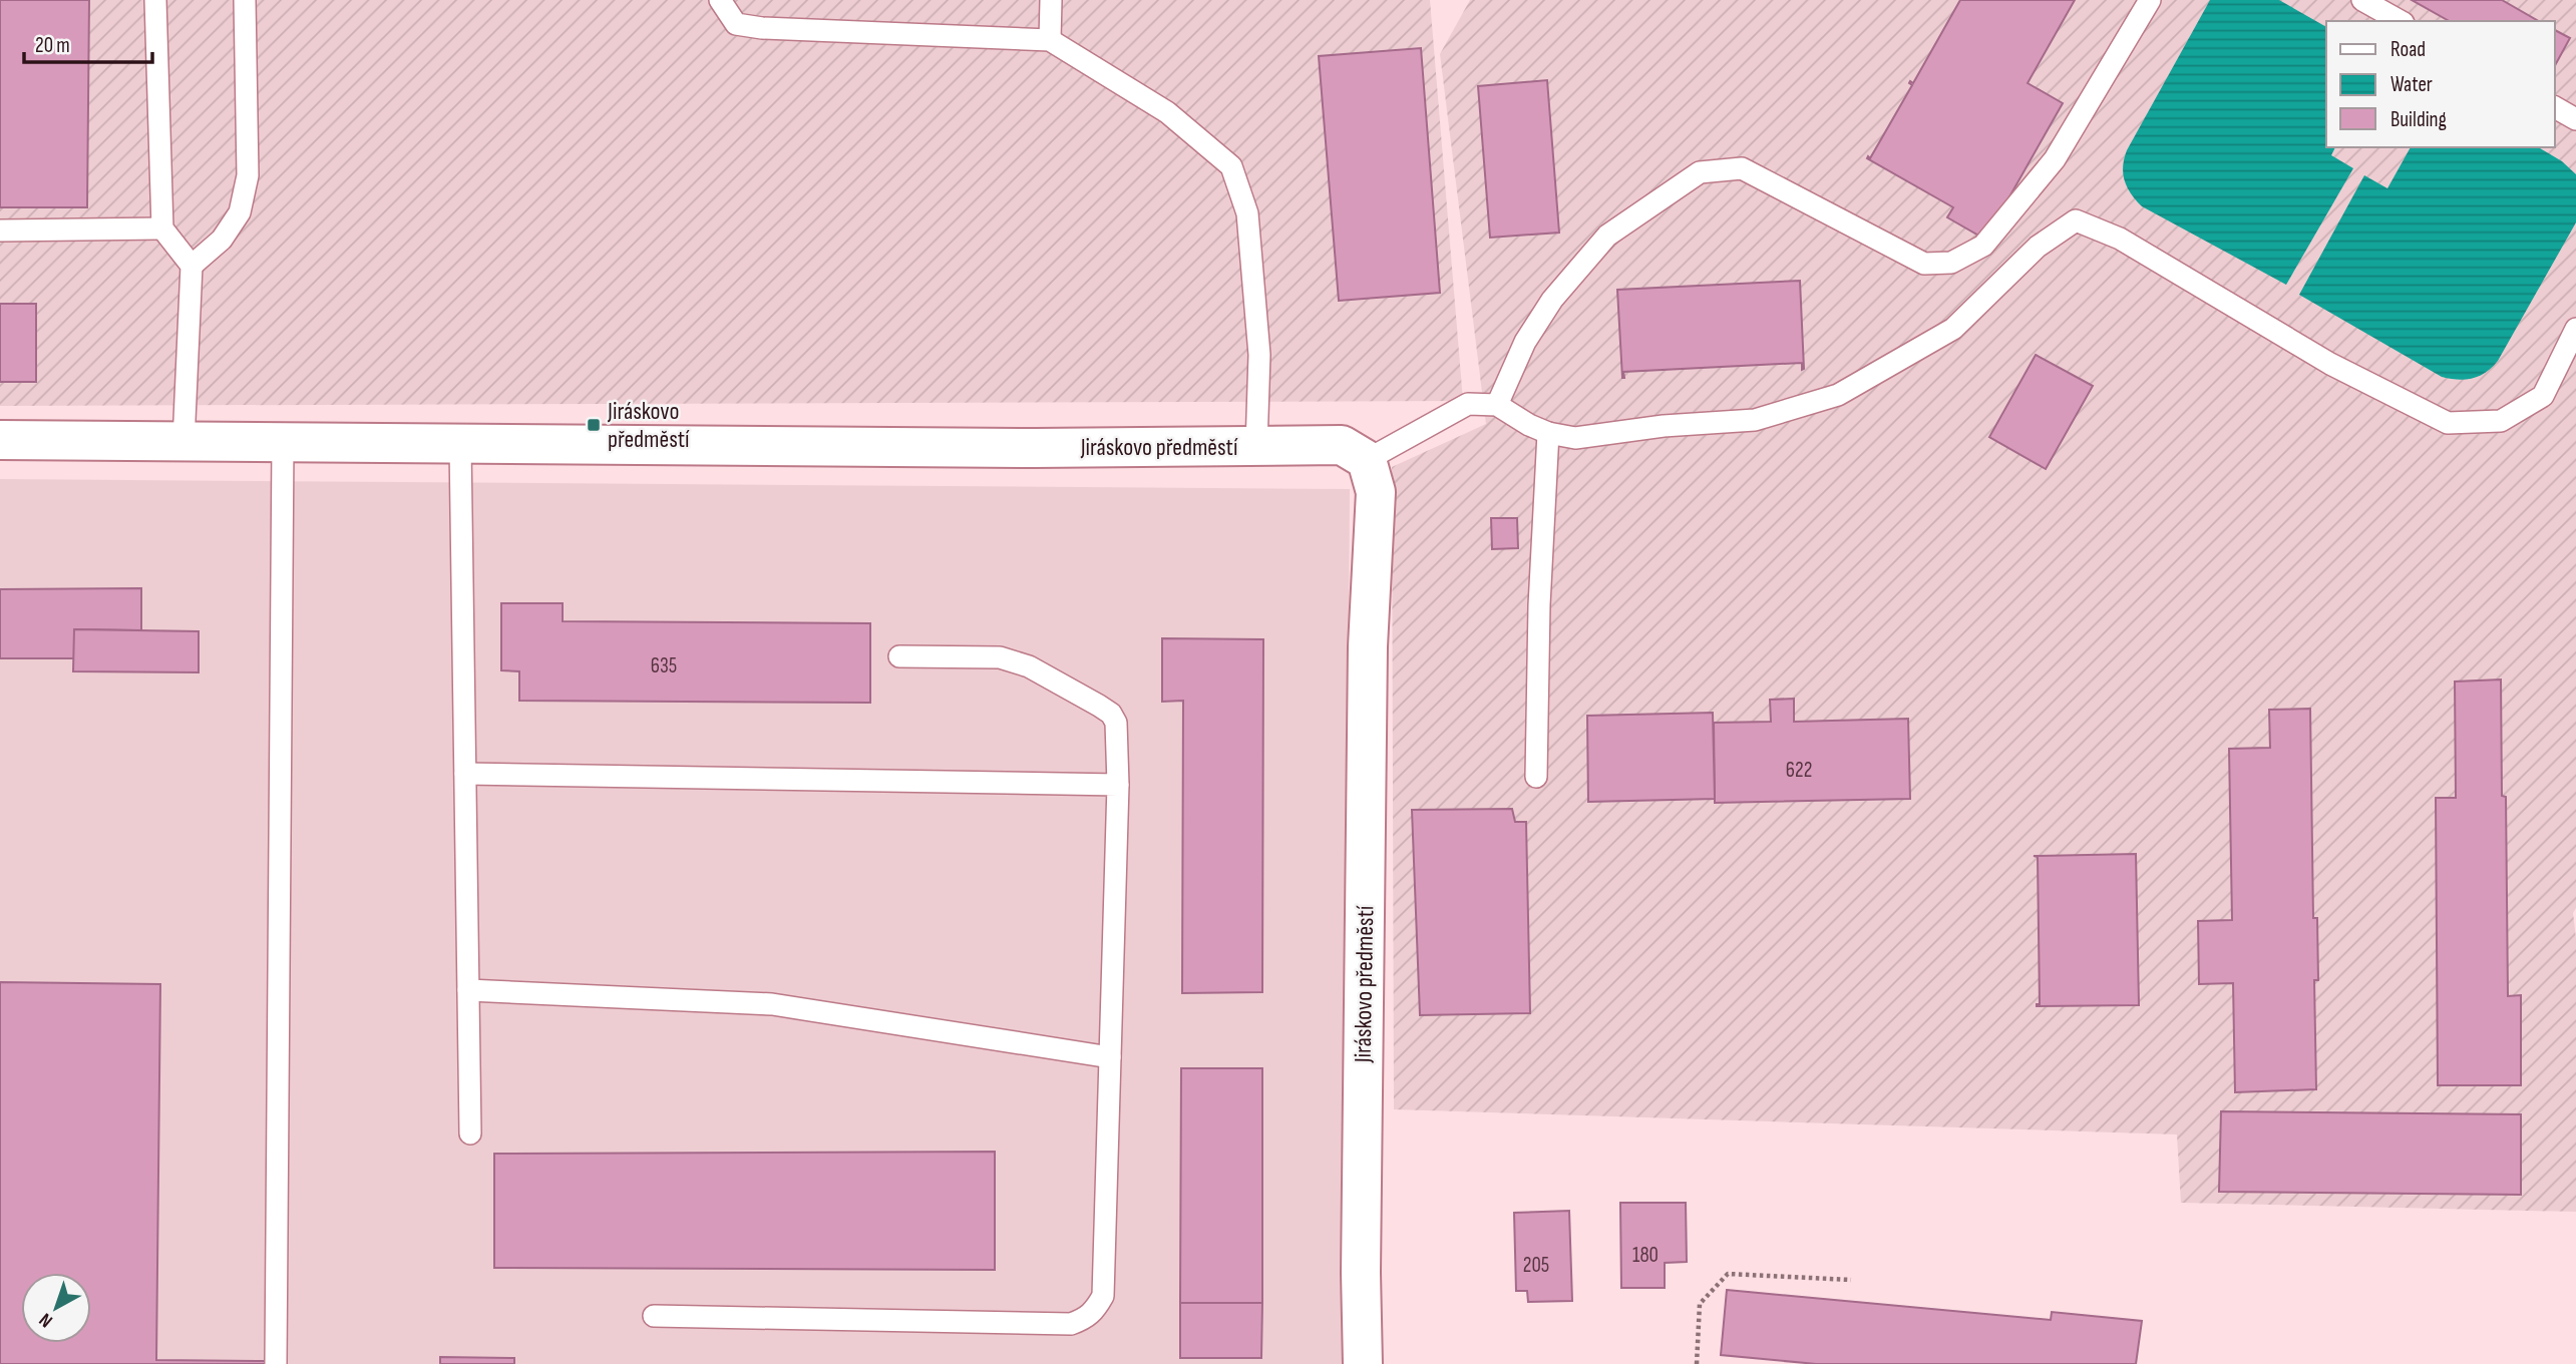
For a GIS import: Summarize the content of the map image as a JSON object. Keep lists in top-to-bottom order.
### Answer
{
  "streets": {
    "street": ["Jiráskovo předměstí"]
  },
  "places": {
    "transit": ["Jiráskovo předměstí"]
  },
  "house_numbers": [
    "635",
    "622",
    "180",
    "205"
  ],
  "legend": ["Road", "Water", "Building"],
  "scale_bar": "20 m",
  "north": "bottom left"
}
